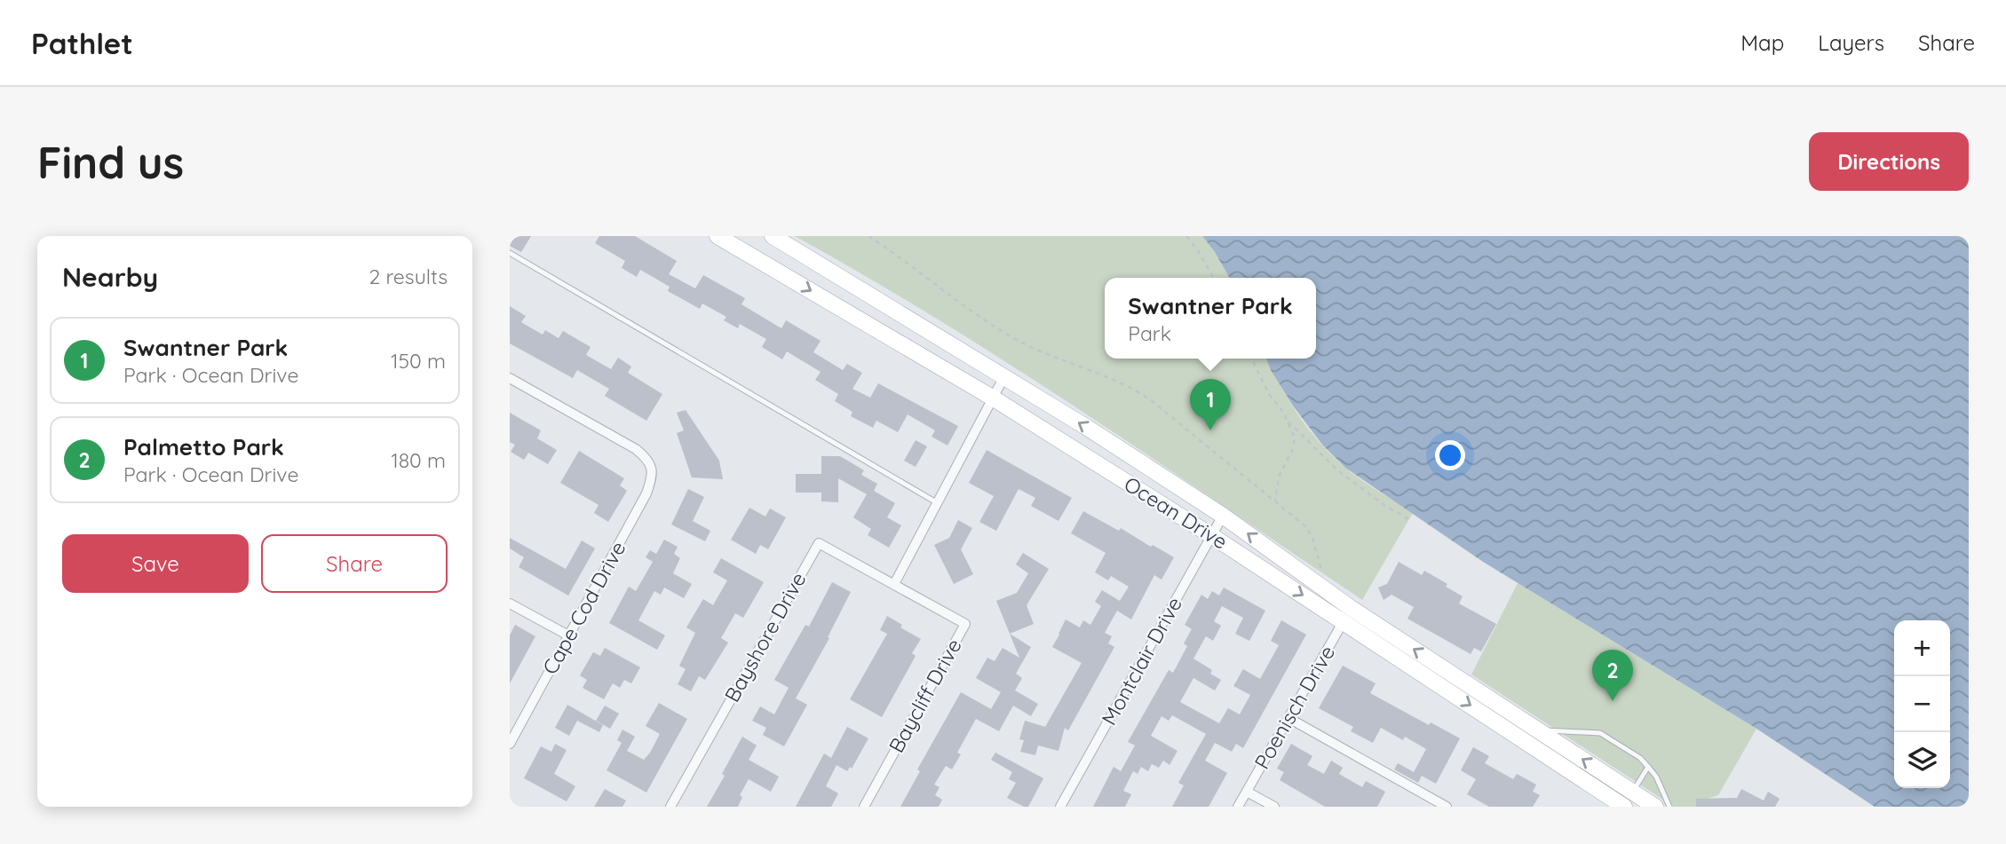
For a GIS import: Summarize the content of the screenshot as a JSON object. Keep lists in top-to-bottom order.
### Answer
{
  "streets": {
    "main road": ["Ocean Drive"],
    "street": [
      "Cape Cod Drive",
      "Bayshore Drive",
      "Montclair Drive",
      "Baycliff Drive",
      "Poenisch Drive"
    ]
  },
  "crossings": [
    ["Ocean Drive", "Montclair Drive"],
    ["Ocean Drive", "Poenisch Drive"],
    ["Bayshore Drive", "Baycliff Drive"]
  ],
  "page": {
    "header": "Pathlet",
    "nav": ["Map", "Layers", "Share"],
    "buttons": [
      "Directions",
      ["Save", "Share"]
    ],
    "title": "Find us",
    "heading": ["Nearby", "2 results"],
    "popup": ["Swantner Park", "Park"],
    "list": [
      {
        "mark": "1",
        "name": "Swantner Park",
        "note": "Park · Ocean Drive",
        "value": "150 m"
      },
      {
        "mark": "2",
        "name": "Palmetto Park",
        "note": "Park · Ocean Drive",
        "value": "180 m"
      }
    ],
    "pins": ["1", "2"],
    "map_buttons": ["+", "−"]
  }
}
